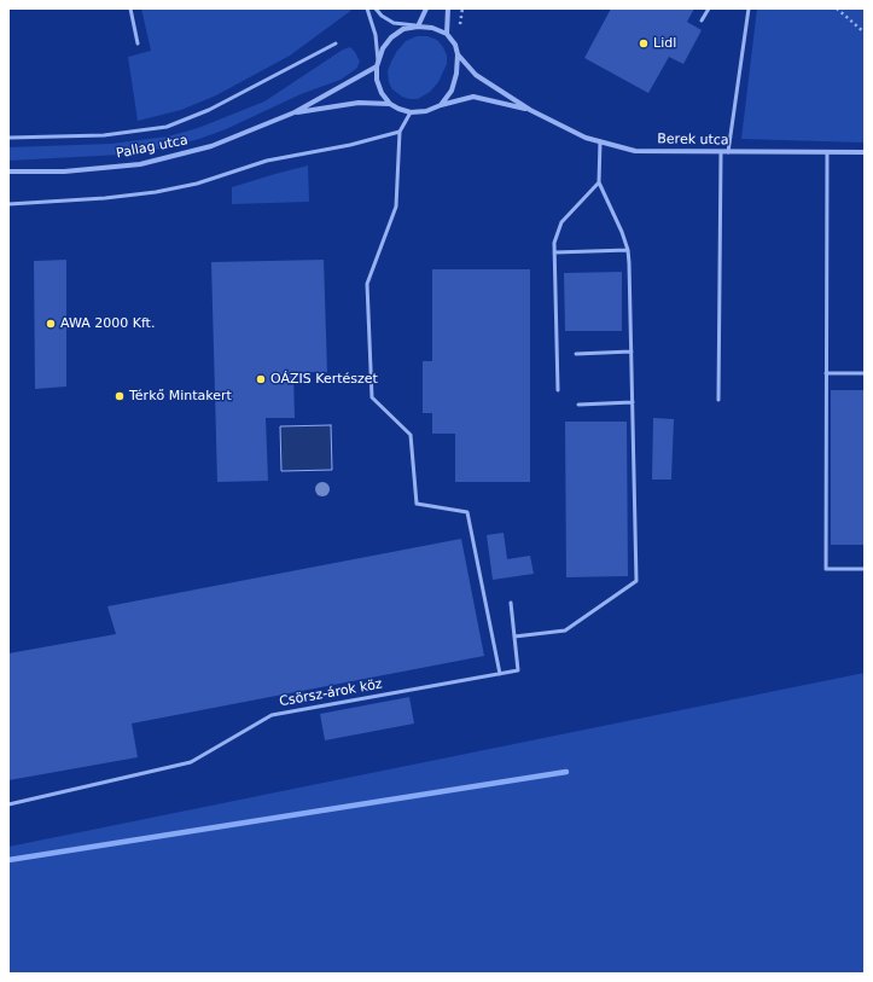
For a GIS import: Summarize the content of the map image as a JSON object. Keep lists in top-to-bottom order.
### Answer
{
  "streets": {
    "street": ["Berek utca", "Pallag utca"],
    "lane": ["Csörsz-árok köz"]
  },
  "crossings": [
    ["Berek utca", "Pallag utca"]
  ],
  "places": [
    "Lidl",
    "AWA 2000 Kft.",
    "OÁZIS Kertészet",
    "Térkő Mintakert"
  ]
}
